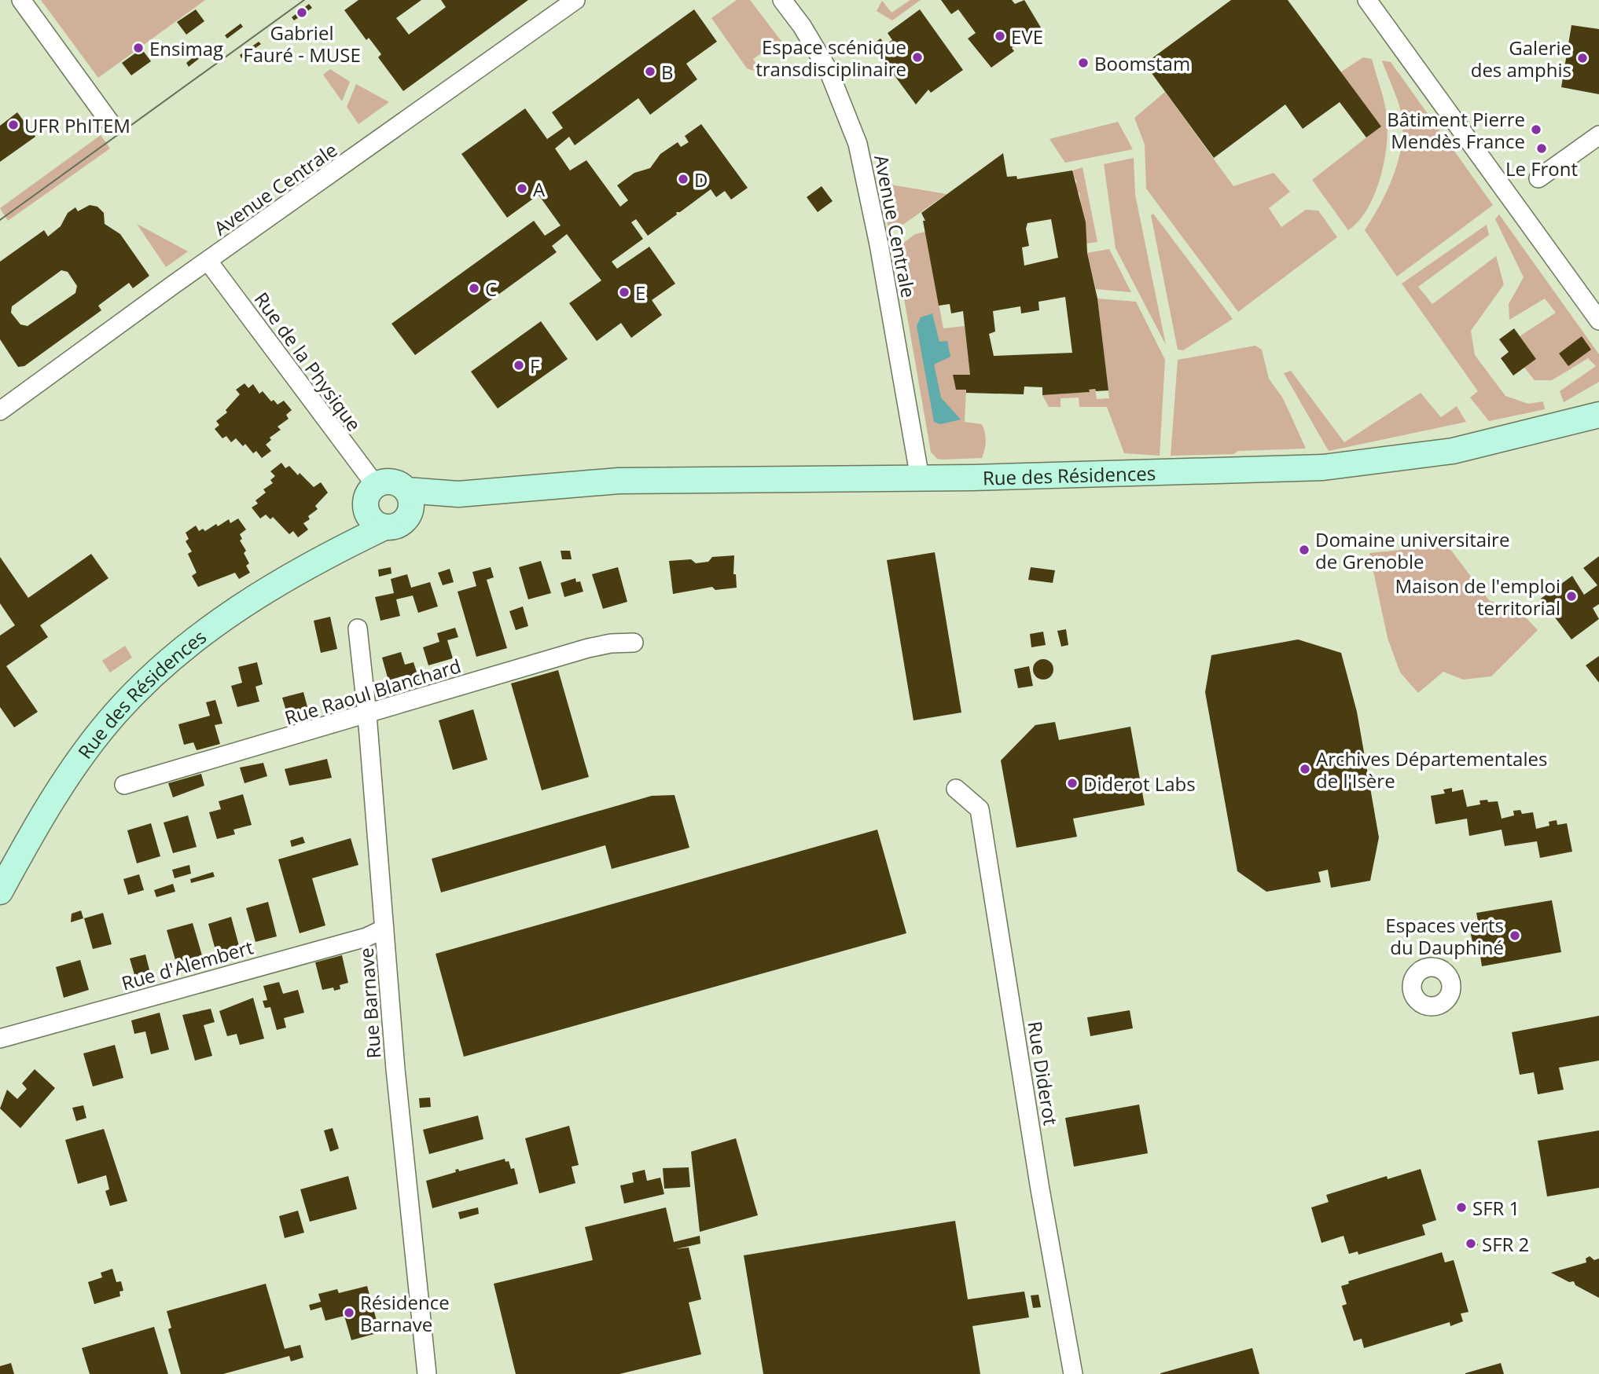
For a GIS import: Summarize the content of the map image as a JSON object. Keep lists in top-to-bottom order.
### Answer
{
  "streets": {
    "street": [
      "Avenue Centrale",
      "Rue de la Physique",
      "Rue des Résidences",
      "Rue Raoul Blanchard",
      "Rue d'Alembert",
      "Rue Barnave",
      "Rue Diderot"
    ]
  },
  "crossings": [
    ["Avenue Centrale", "Rue de la Physique"],
    ["Avenue Centrale", "Rue des Résidences"],
    ["Rue de la Physique", "Rue des Résidences"],
    ["Rue Raoul Blanchard", "Rue Barnave"],
    ["Rue d'Alembert", "Rue Barnave"]
  ],
  "places": [
    "Gabriel Fauré - MUSE",
    "EVE",
    "Ensimag",
    "Espace scénique transdisciplinaire",
    "Galerie des amphis",
    "Boomstam",
    "B",
    "UFR PhITEM",
    "Bâtiment Pierre Mendès France",
    "Le Front",
    "D",
    "A",
    "C",
    "E",
    "F",
    "Domaine universitaire de Grenoble",
    "Maison de l'emploi territorial",
    "Archives Départementales de l'Isère",
    "Diderot Labs",
    "Espaces verts du Dauphiné",
    "SFR 1",
    "SFR 2",
    "Résidence Barnave"
  ]
}
